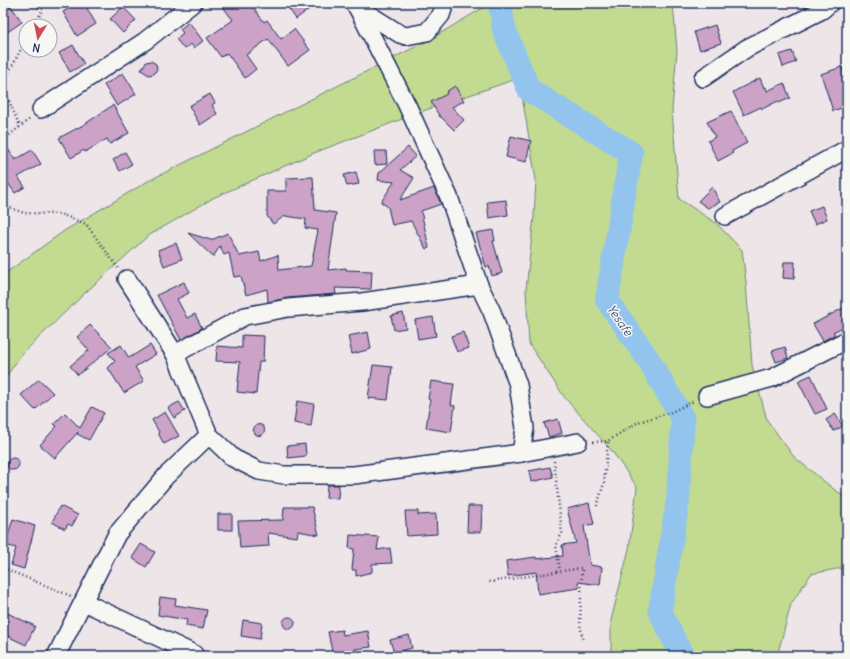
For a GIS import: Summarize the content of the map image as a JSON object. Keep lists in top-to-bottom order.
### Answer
{
  "water": ["Yesafe"],
  "north": "bottom"
}
